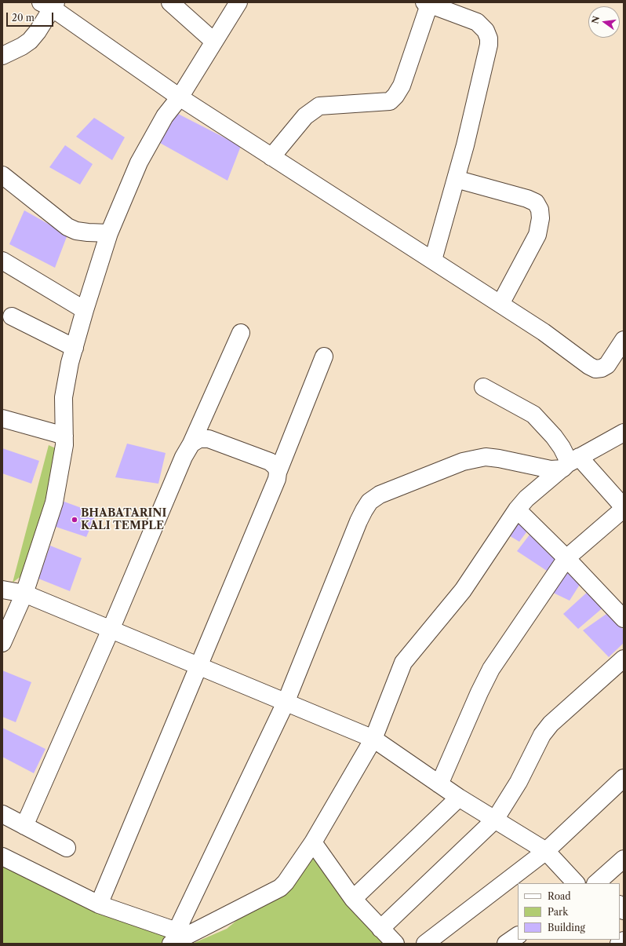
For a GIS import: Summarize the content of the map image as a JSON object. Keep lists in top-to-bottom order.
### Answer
{
  "places": ["BHABATARINI KALI TEMPLE"],
  "legend": ["Road", "Park", "Building"],
  "scale_bar": "20 m",
  "north": "left"
}
